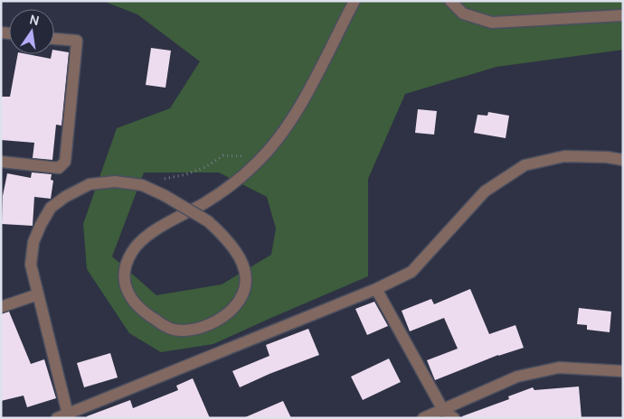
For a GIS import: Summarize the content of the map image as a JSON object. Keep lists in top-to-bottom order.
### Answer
{
  "north": "top"
}
